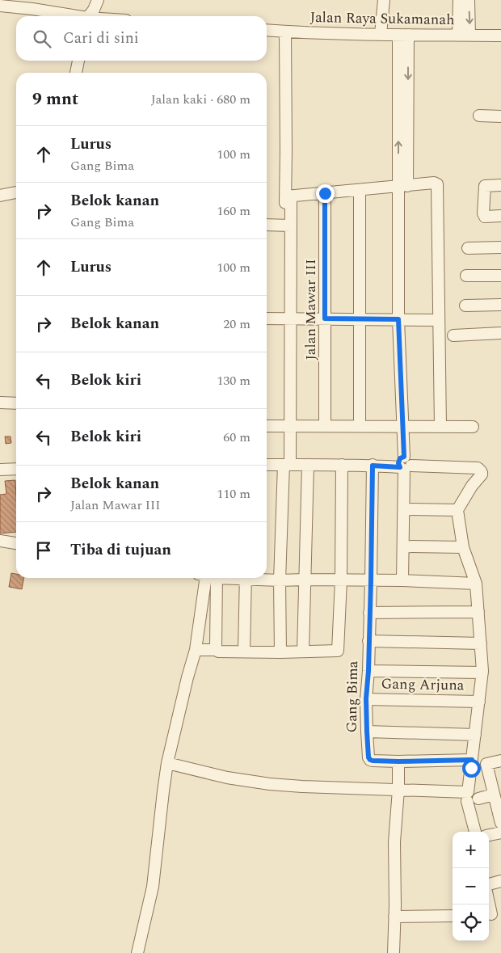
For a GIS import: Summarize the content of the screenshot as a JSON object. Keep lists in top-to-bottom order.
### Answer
{
  "streets": {
    "street": [
      "Jalan Raya Sukamanah",
      "Jalan Mawar III",
      "Gang Arjuna",
      "Gang Bima"
    ]
  },
  "crossings": [
    ["Gang Arjuna", "Gang Bima"]
  ],
  "page": {
    "search": "Cari di sini",
    "heading": ["9 mnt", "Jalan kaki · 680 m"],
    "list": [
      ["Lurus", "Gang Bima", "100 m"],
      ["Belok kanan", "Gang Bima", "160 m"],
      ["Lurus", "100 m"],
      ["Belok kanan", "20 m"],
      ["Belok kiri", "130 m"],
      ["Belok kiri", "60 m"],
      ["Belok kanan", "Jalan Mawar III", "110 m"],
      "Tiba di tujuan"
    ],
    "map_buttons": ["+", "−"]
  }
}
